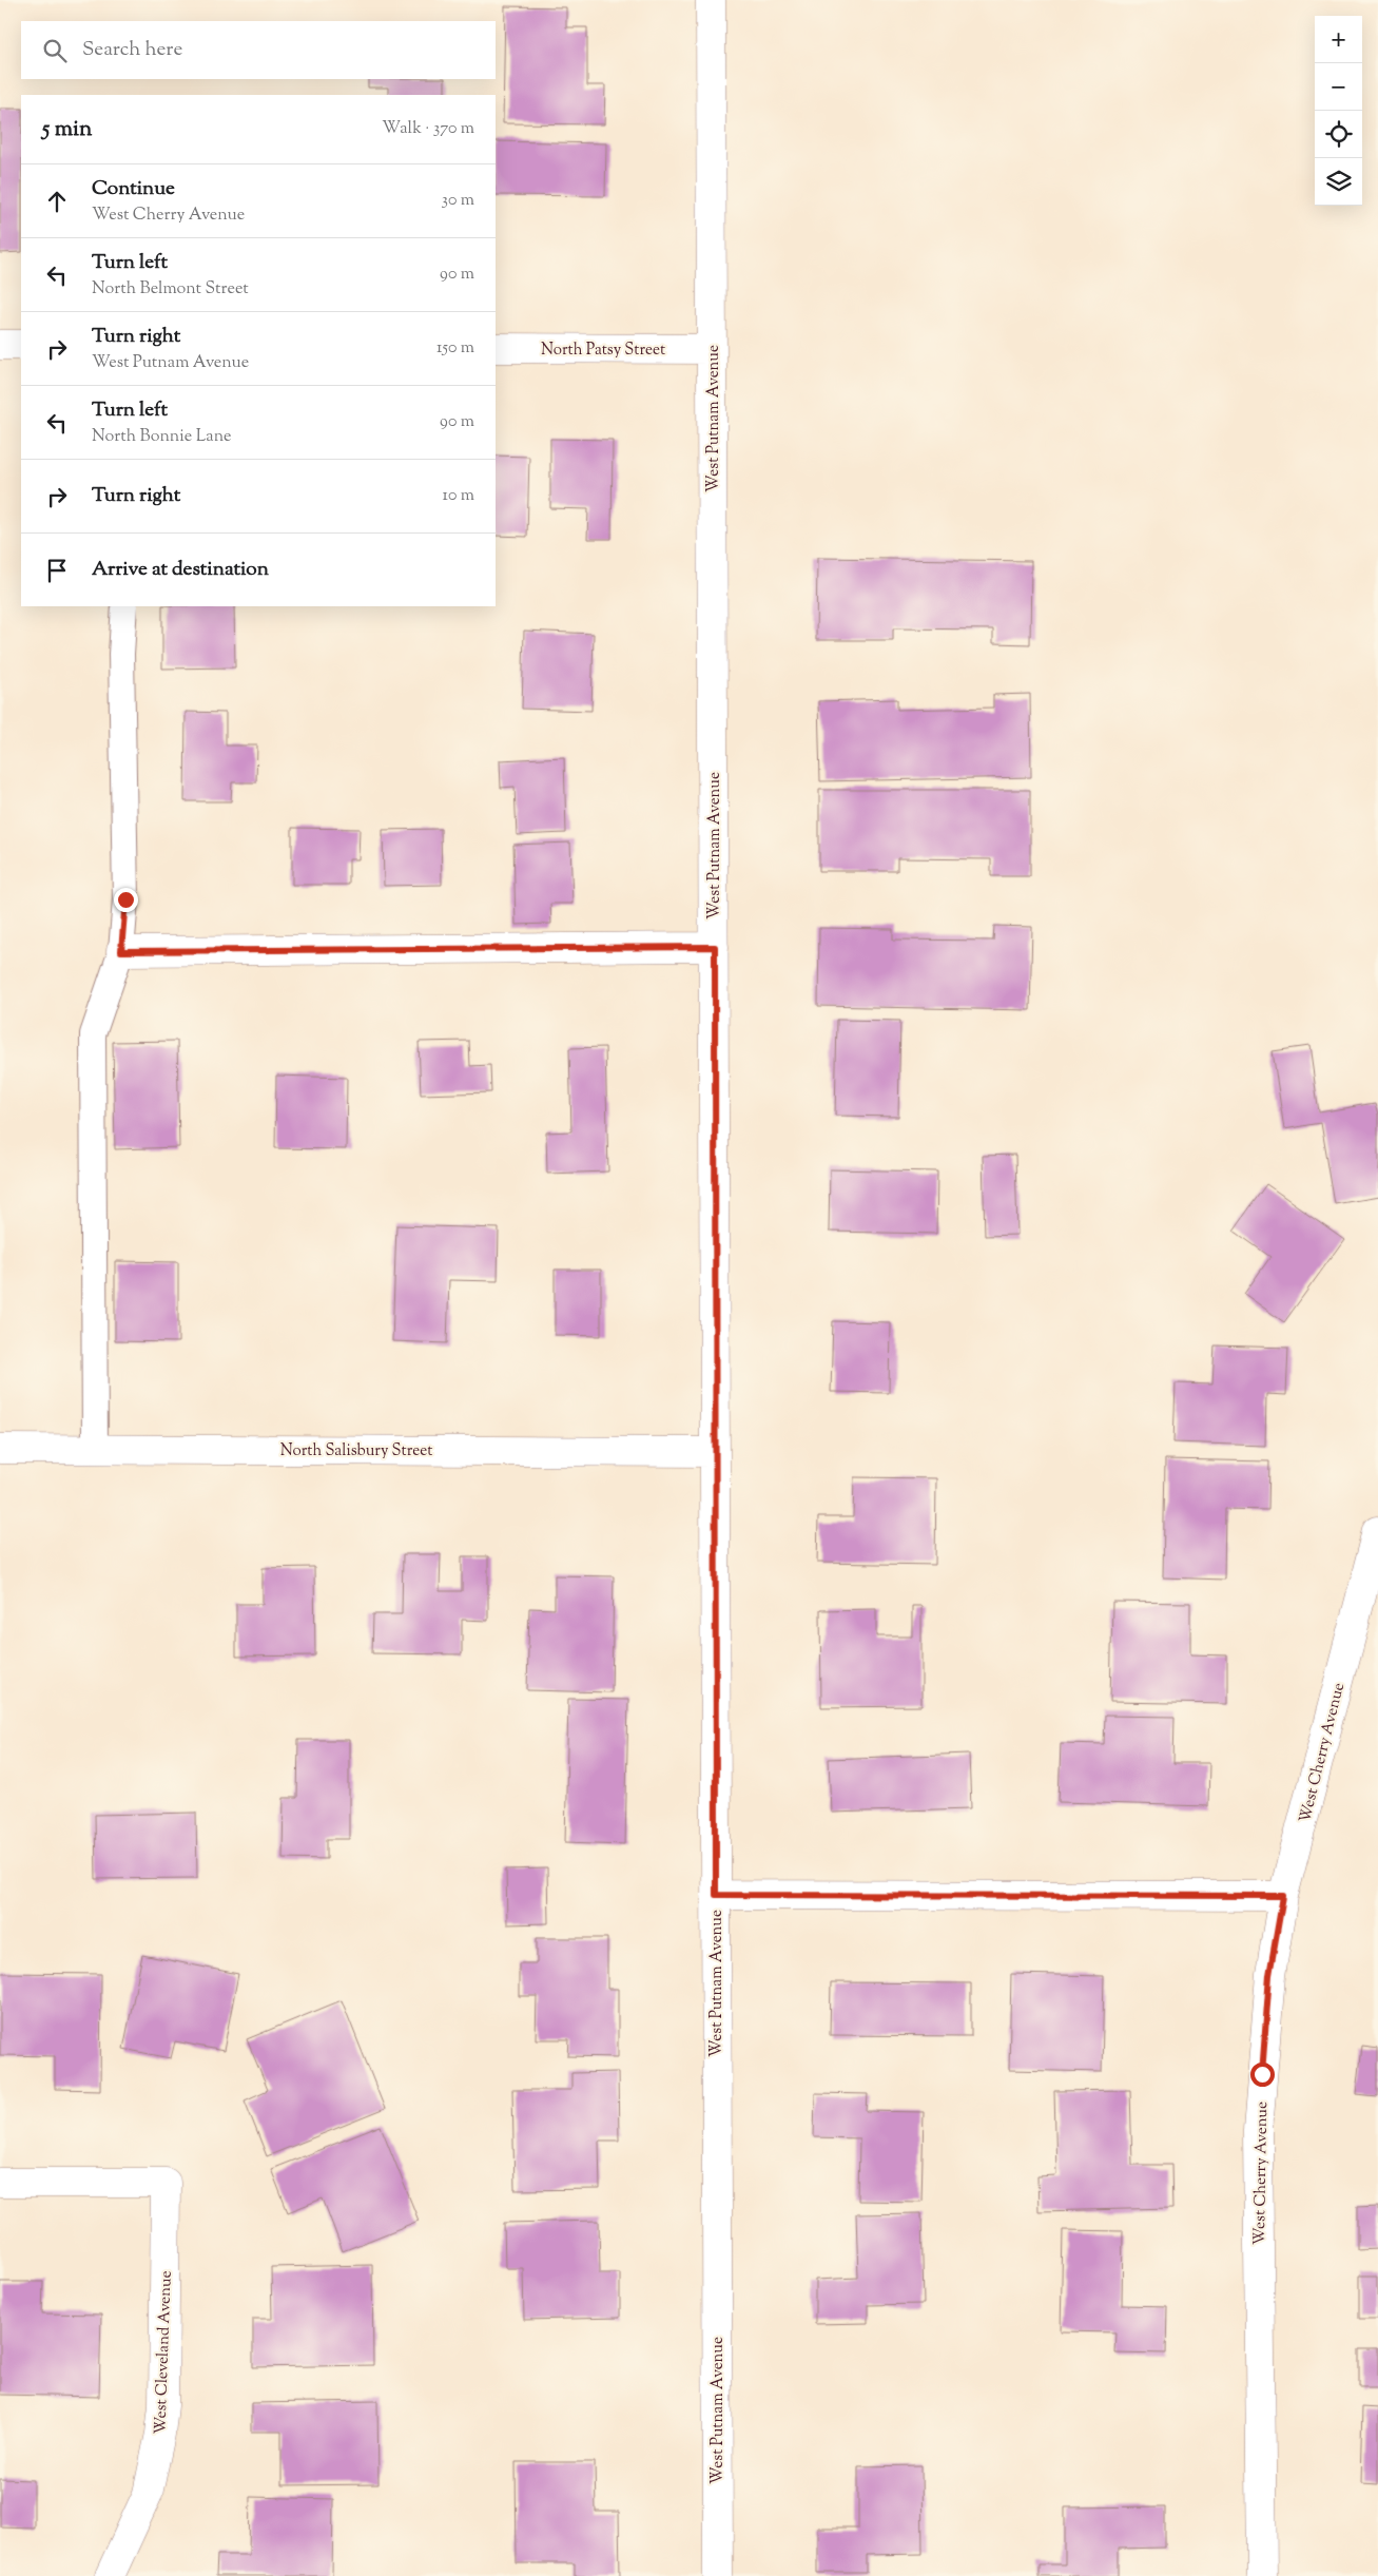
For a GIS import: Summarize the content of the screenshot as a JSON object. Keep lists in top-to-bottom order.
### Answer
{
  "streets": {
    "street": [
      "North Patsy Street",
      "West Putnam Avenue",
      "North Salisbury Street",
      "West Cherry Avenue",
      "West Cleveland Avenue"
    ]
  },
  "crossings": [
    ["North Patsy Street", "West Putnam Avenue"],
    ["West Putnam Avenue", "North Salisbury Street"]
  ],
  "page": {
    "map_buttons": ["+", "−"],
    "search": "Search here",
    "heading": ["5 min", "Walk · 370 m"],
    "list": [
      ["Continue", "West Cherry Avenue", "30 m"],
      ["Turn left", "North Belmont Street", "90 m"],
      ["Turn right", "West Putnam Avenue", "150 m"],
      ["Turn left", "North Bonnie Lane", "90 m"],
      ["Turn right", "10 m"],
      "Arrive at destination"
    ]
  }
}
